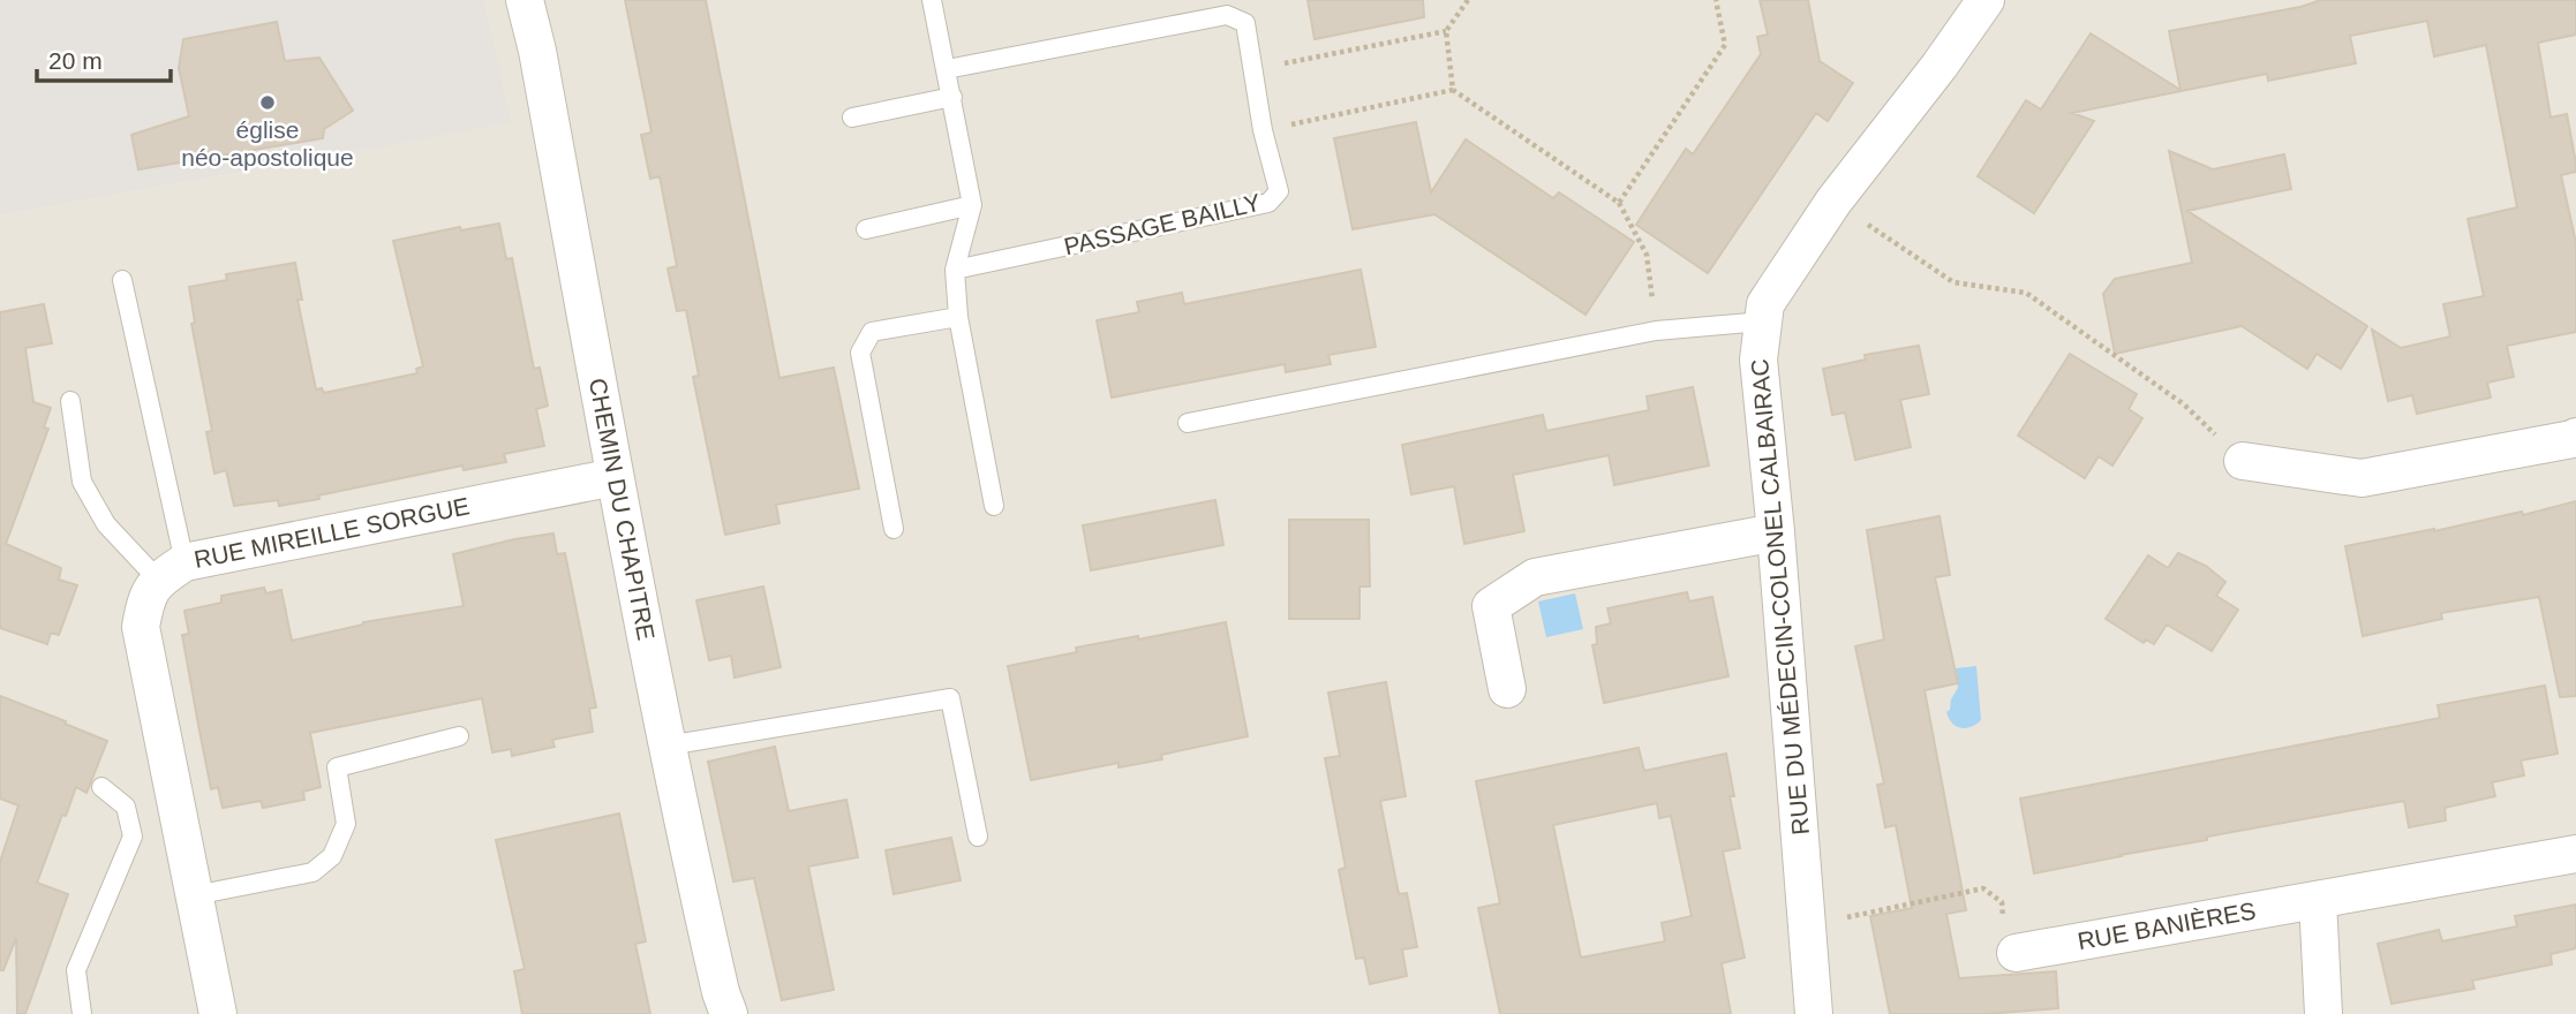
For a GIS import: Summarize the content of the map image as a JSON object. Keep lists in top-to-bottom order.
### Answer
{
  "streets": {
    "street": [
      "CHEMIN DU CHAPITRE",
      "RUE MIREILLE SORGUE",
      "RUE DU MÉDECIN-COLONEL CALBAIRAC",
      "RUE BANIÈRES"
    ],
    "lane": ["PASSAGE BAILLY"]
  },
  "crossings": [
    ["CHEMIN DU CHAPITRE", "RUE MIREILLE SORGUE"]
  ],
  "places": ["église néo-apostolique"],
  "scale_bar": "20 m"
}
